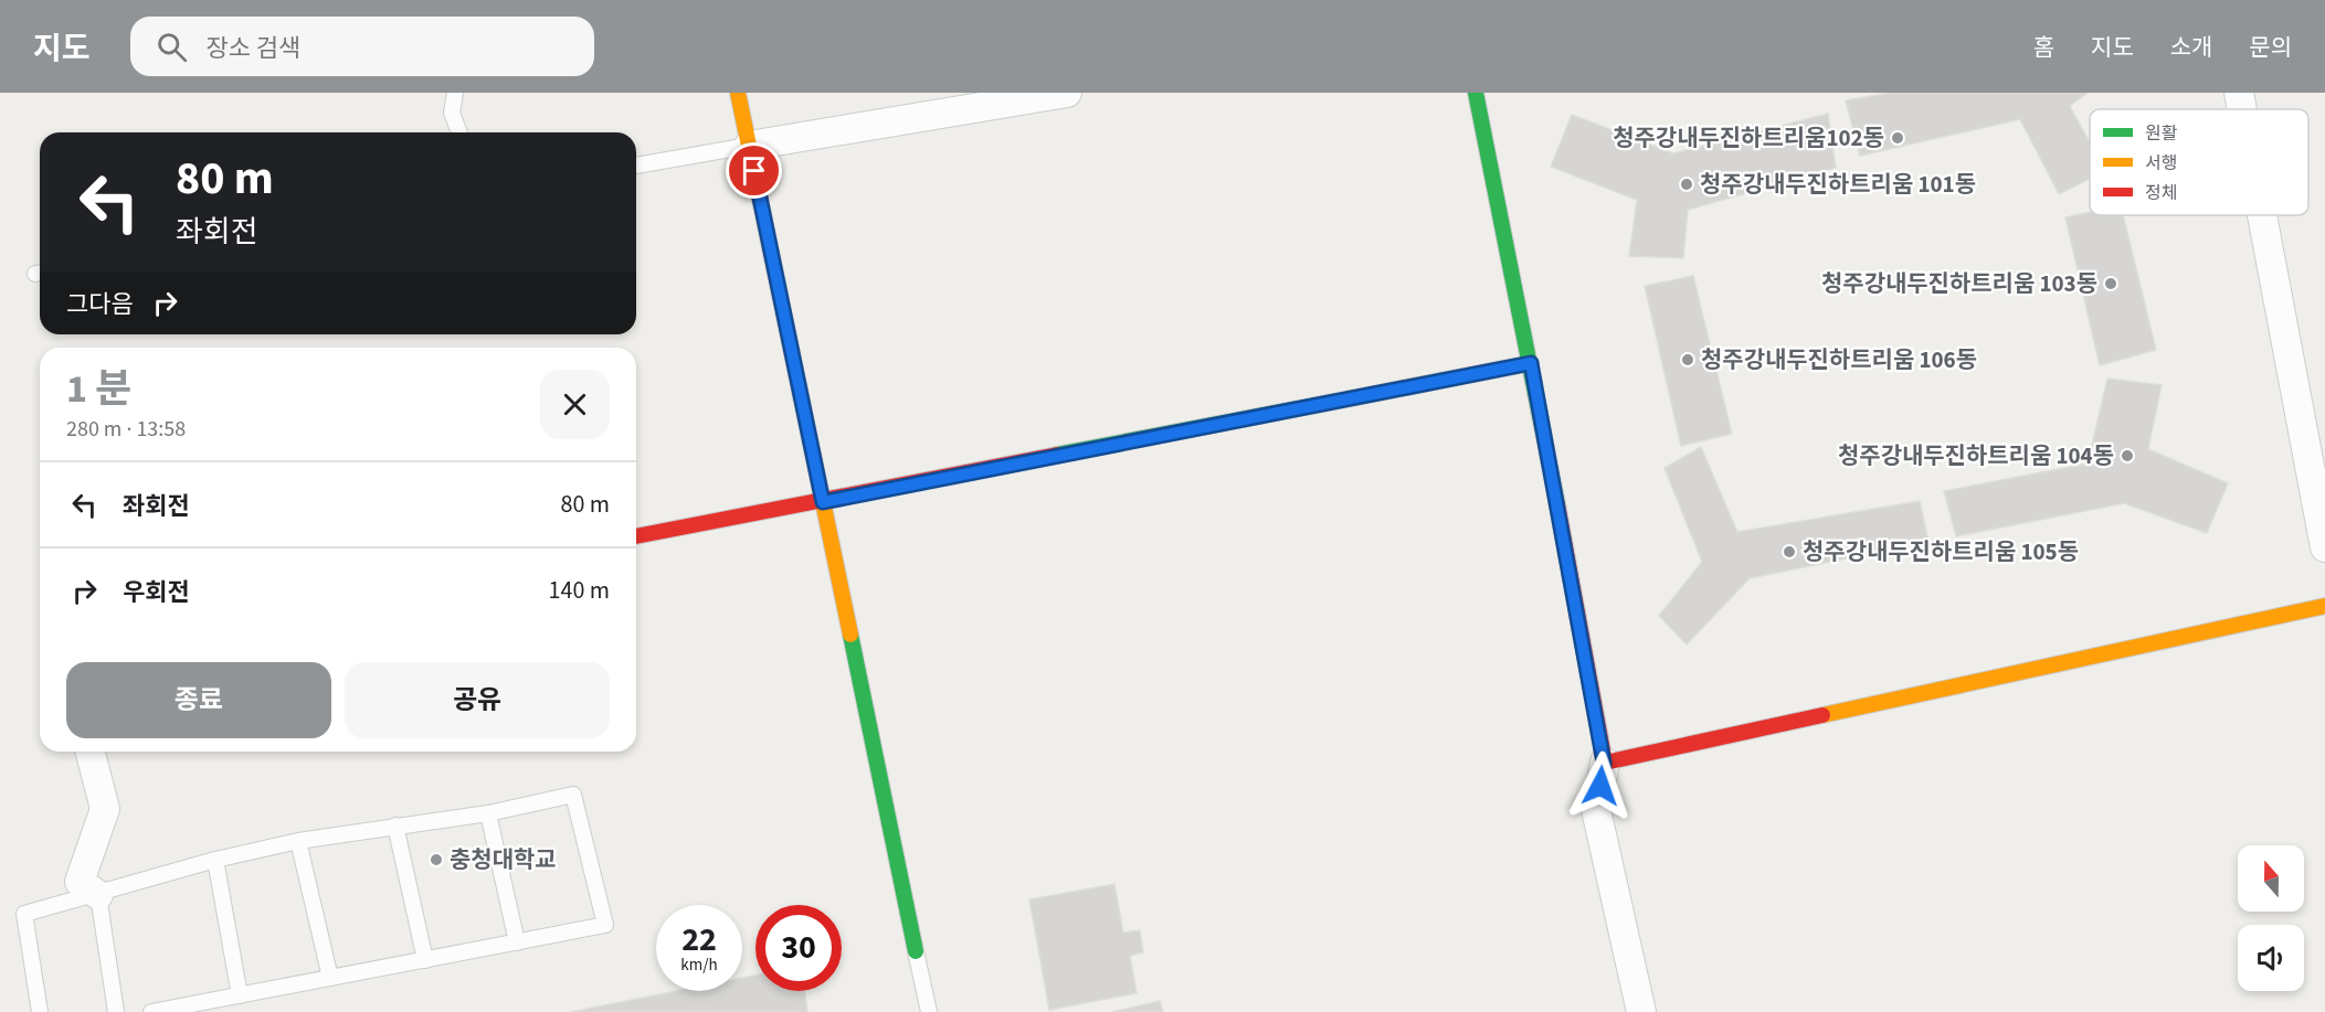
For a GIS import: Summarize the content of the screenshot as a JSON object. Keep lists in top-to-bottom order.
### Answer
{
  "places": [
    "청주강내두진하트리움102동",
    "청주강내두진하트리움 101동",
    "청주강내두진하트리움 103동",
    "청주강내두진하트리움 106동",
    "청주강내두진하트리움 104동",
    "청주강내두진하트리움 105동",
    "충청대학교"
  ],
  "legend": ["원활", "서행", "정체"],
  "north": "top",
  "page": {
    "header": "지도",
    "search": "장소 검색",
    "nav": [
      "홈",
      "지도",
      "소개",
      "문의"
    ],
    "turn": ["80 m", "좌회전"],
    "then": "그다음",
    "heading": ["1 분", "280 m · 13:58"],
    "list": [
      {
        "name": "좌회전",
        "value": "80 m"
      },
      {
        "name": "우회전",
        "value": "140 m"
      }
    ],
    "buttons": ["종료", "공유"],
    "speed": "22 km/h",
    "limit": "30"
  }
}
